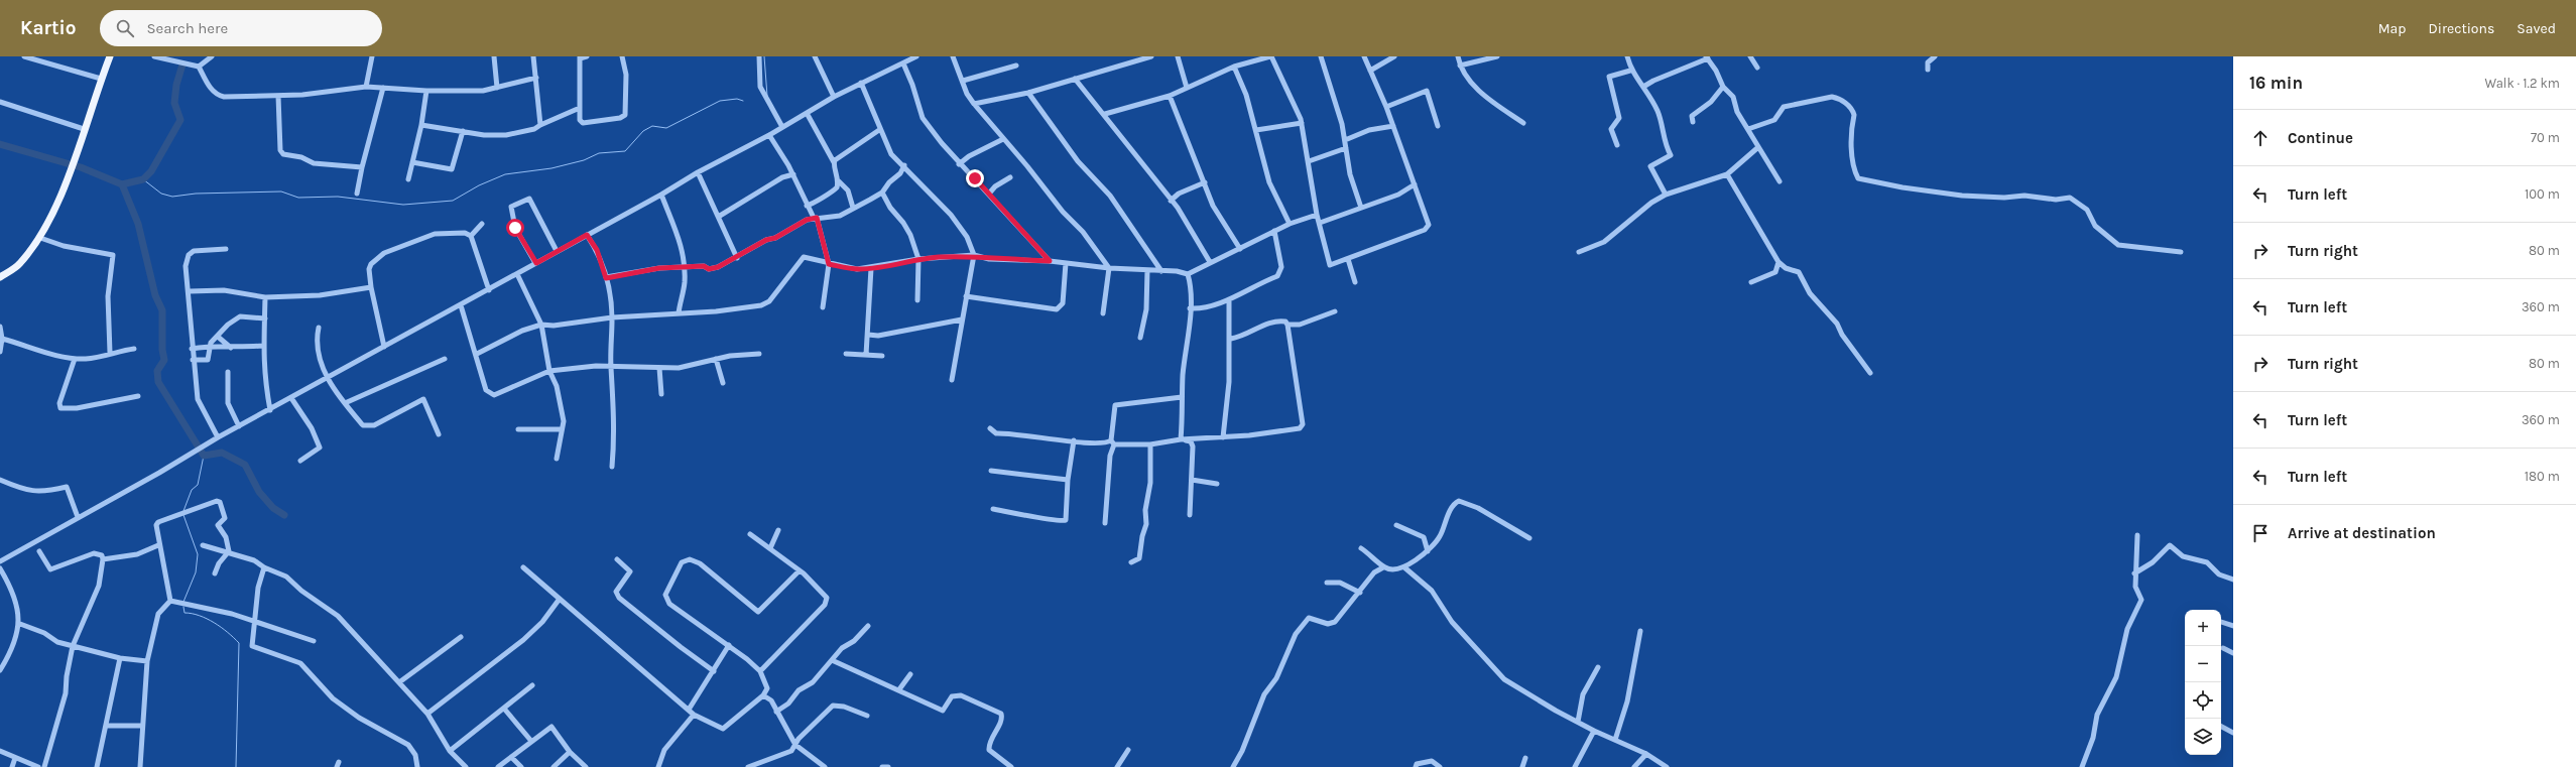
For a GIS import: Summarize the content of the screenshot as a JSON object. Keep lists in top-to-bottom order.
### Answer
{
  "page": {
    "header": "Kartio",
    "search": "Search here",
    "nav": ["Map", "Directions", "Saved"],
    "heading": ["16 min", "Walk · 1.2 km"],
    "list": [
      ["Continue", "70 m"],
      ["Turn left", "100 m"],
      ["Turn right", "80 m"],
      ["Turn left", "360 m"],
      ["Turn right", "80 m"],
      ["Turn left", "360 m"],
      ["Turn left", "180 m"],
      "Arrive at destination"
    ],
    "map_buttons": ["+", "−"]
  }
}
